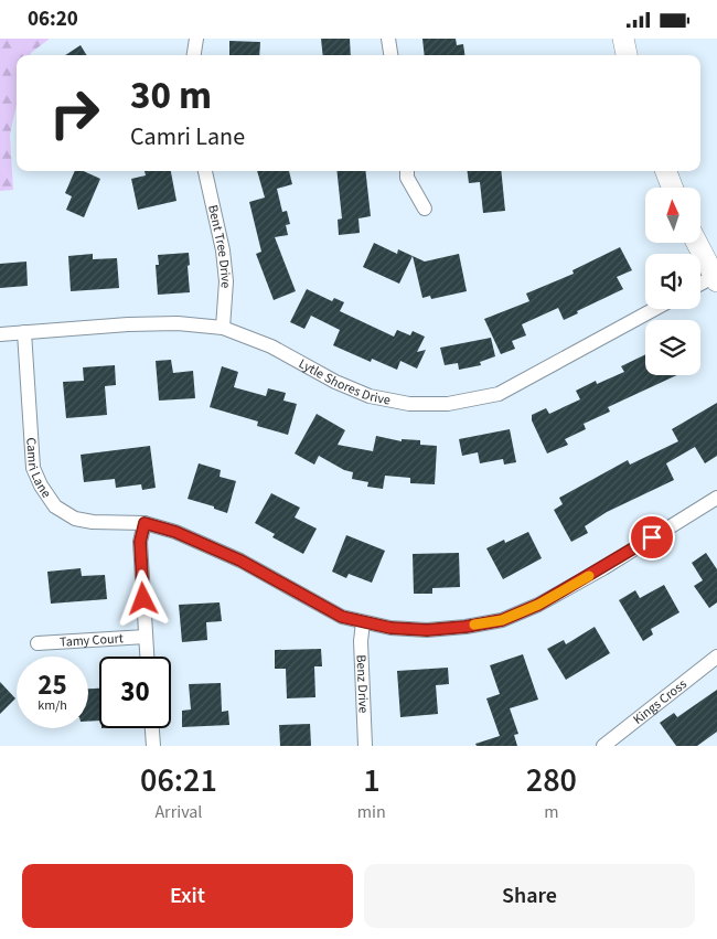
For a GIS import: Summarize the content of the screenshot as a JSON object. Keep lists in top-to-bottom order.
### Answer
{
  "streets": {
    "street": [
      "Bent Tree Drive",
      "Lytle Shores Drive",
      "Camri Lane",
      "Tamy Court",
      "Benz Drive",
      "Kings Cross"
    ]
  },
  "crossings": [
    ["Bent Tree Drive", "Lytle Shores Drive"],
    ["Lytle Shores Drive", "Camri Lane"],
    ["Camri Lane", "Benz Drive"]
  ],
  "north": "top",
  "page": {
    "status": "06:20",
    "turn": ["30 m", "Camri Lane"],
    "speed": "25 km/h",
    "limit": "30",
    "eta": [
      "06:21",
      "Arrival",
      "1",
      "min",
      "280",
      "m"
    ],
    "buttons": ["Exit", "Share"]
  }
}
